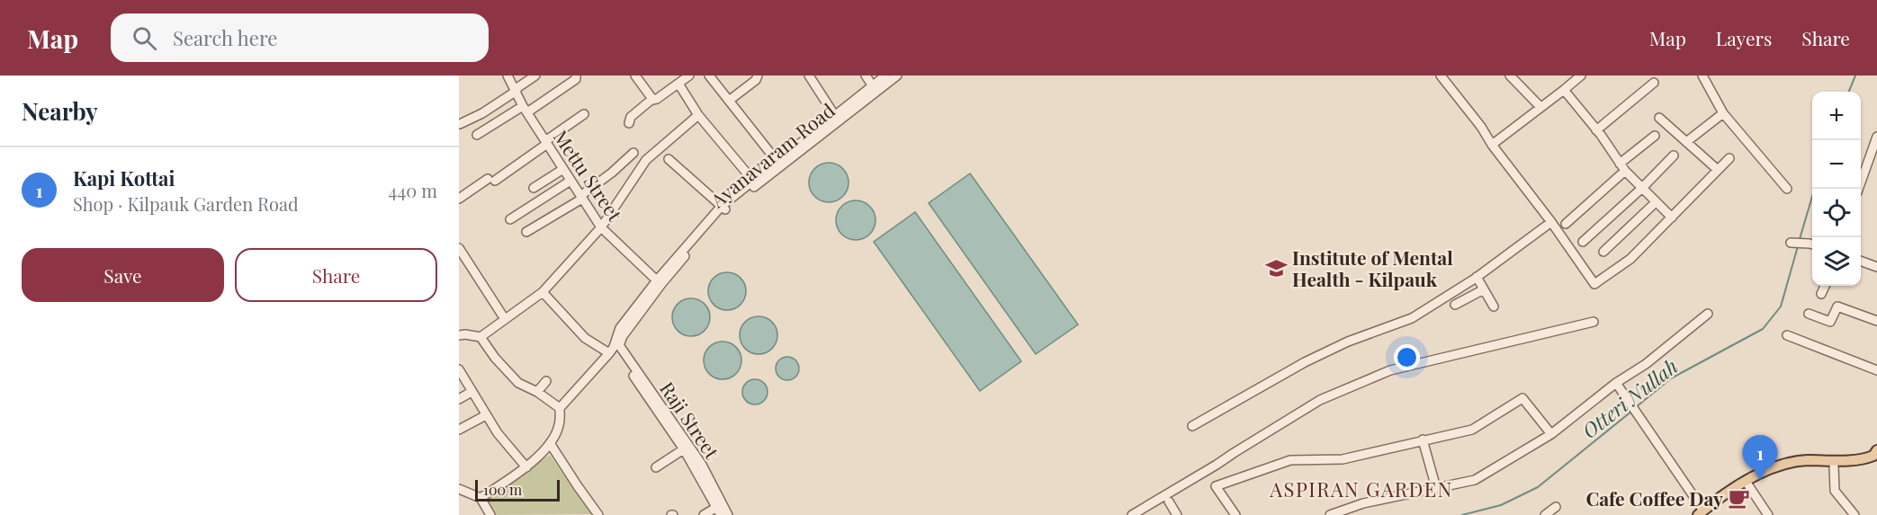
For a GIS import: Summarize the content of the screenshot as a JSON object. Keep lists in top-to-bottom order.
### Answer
{
  "streets": {
    "street": ["Ayanavaram Road", "Mettu Street", "Raji Street"]
  },
  "crossings": [
    ["Ayanavaram Road", "Mettu Street"],
    ["Ayanavaram Road", "Raji Street"]
  ],
  "districts": ["ASPIRAN GARDEN"],
  "water": ["Otteri Nullah"],
  "places": {
    "school or university": ["Institute of Mental Health - Kilpauk"],
    "cafe": ["Cafe Coffee Day"]
  },
  "scale_bar": "100 m",
  "page": {
    "header": "Map",
    "search": "Search here",
    "nav": ["Map", "Layers", "Share"],
    "heading": "Nearby",
    "map_buttons": ["+", "−"],
    "list": [
      {
        "mark": "1",
        "name": "Kapi Kottai",
        "note": "Shop · Kilpauk Garden Road",
        "value": "440 m"
      }
    ],
    "buttons": ["Save", "Share"],
    "pins": "1",
    "scale": "100 m"
  }
}
